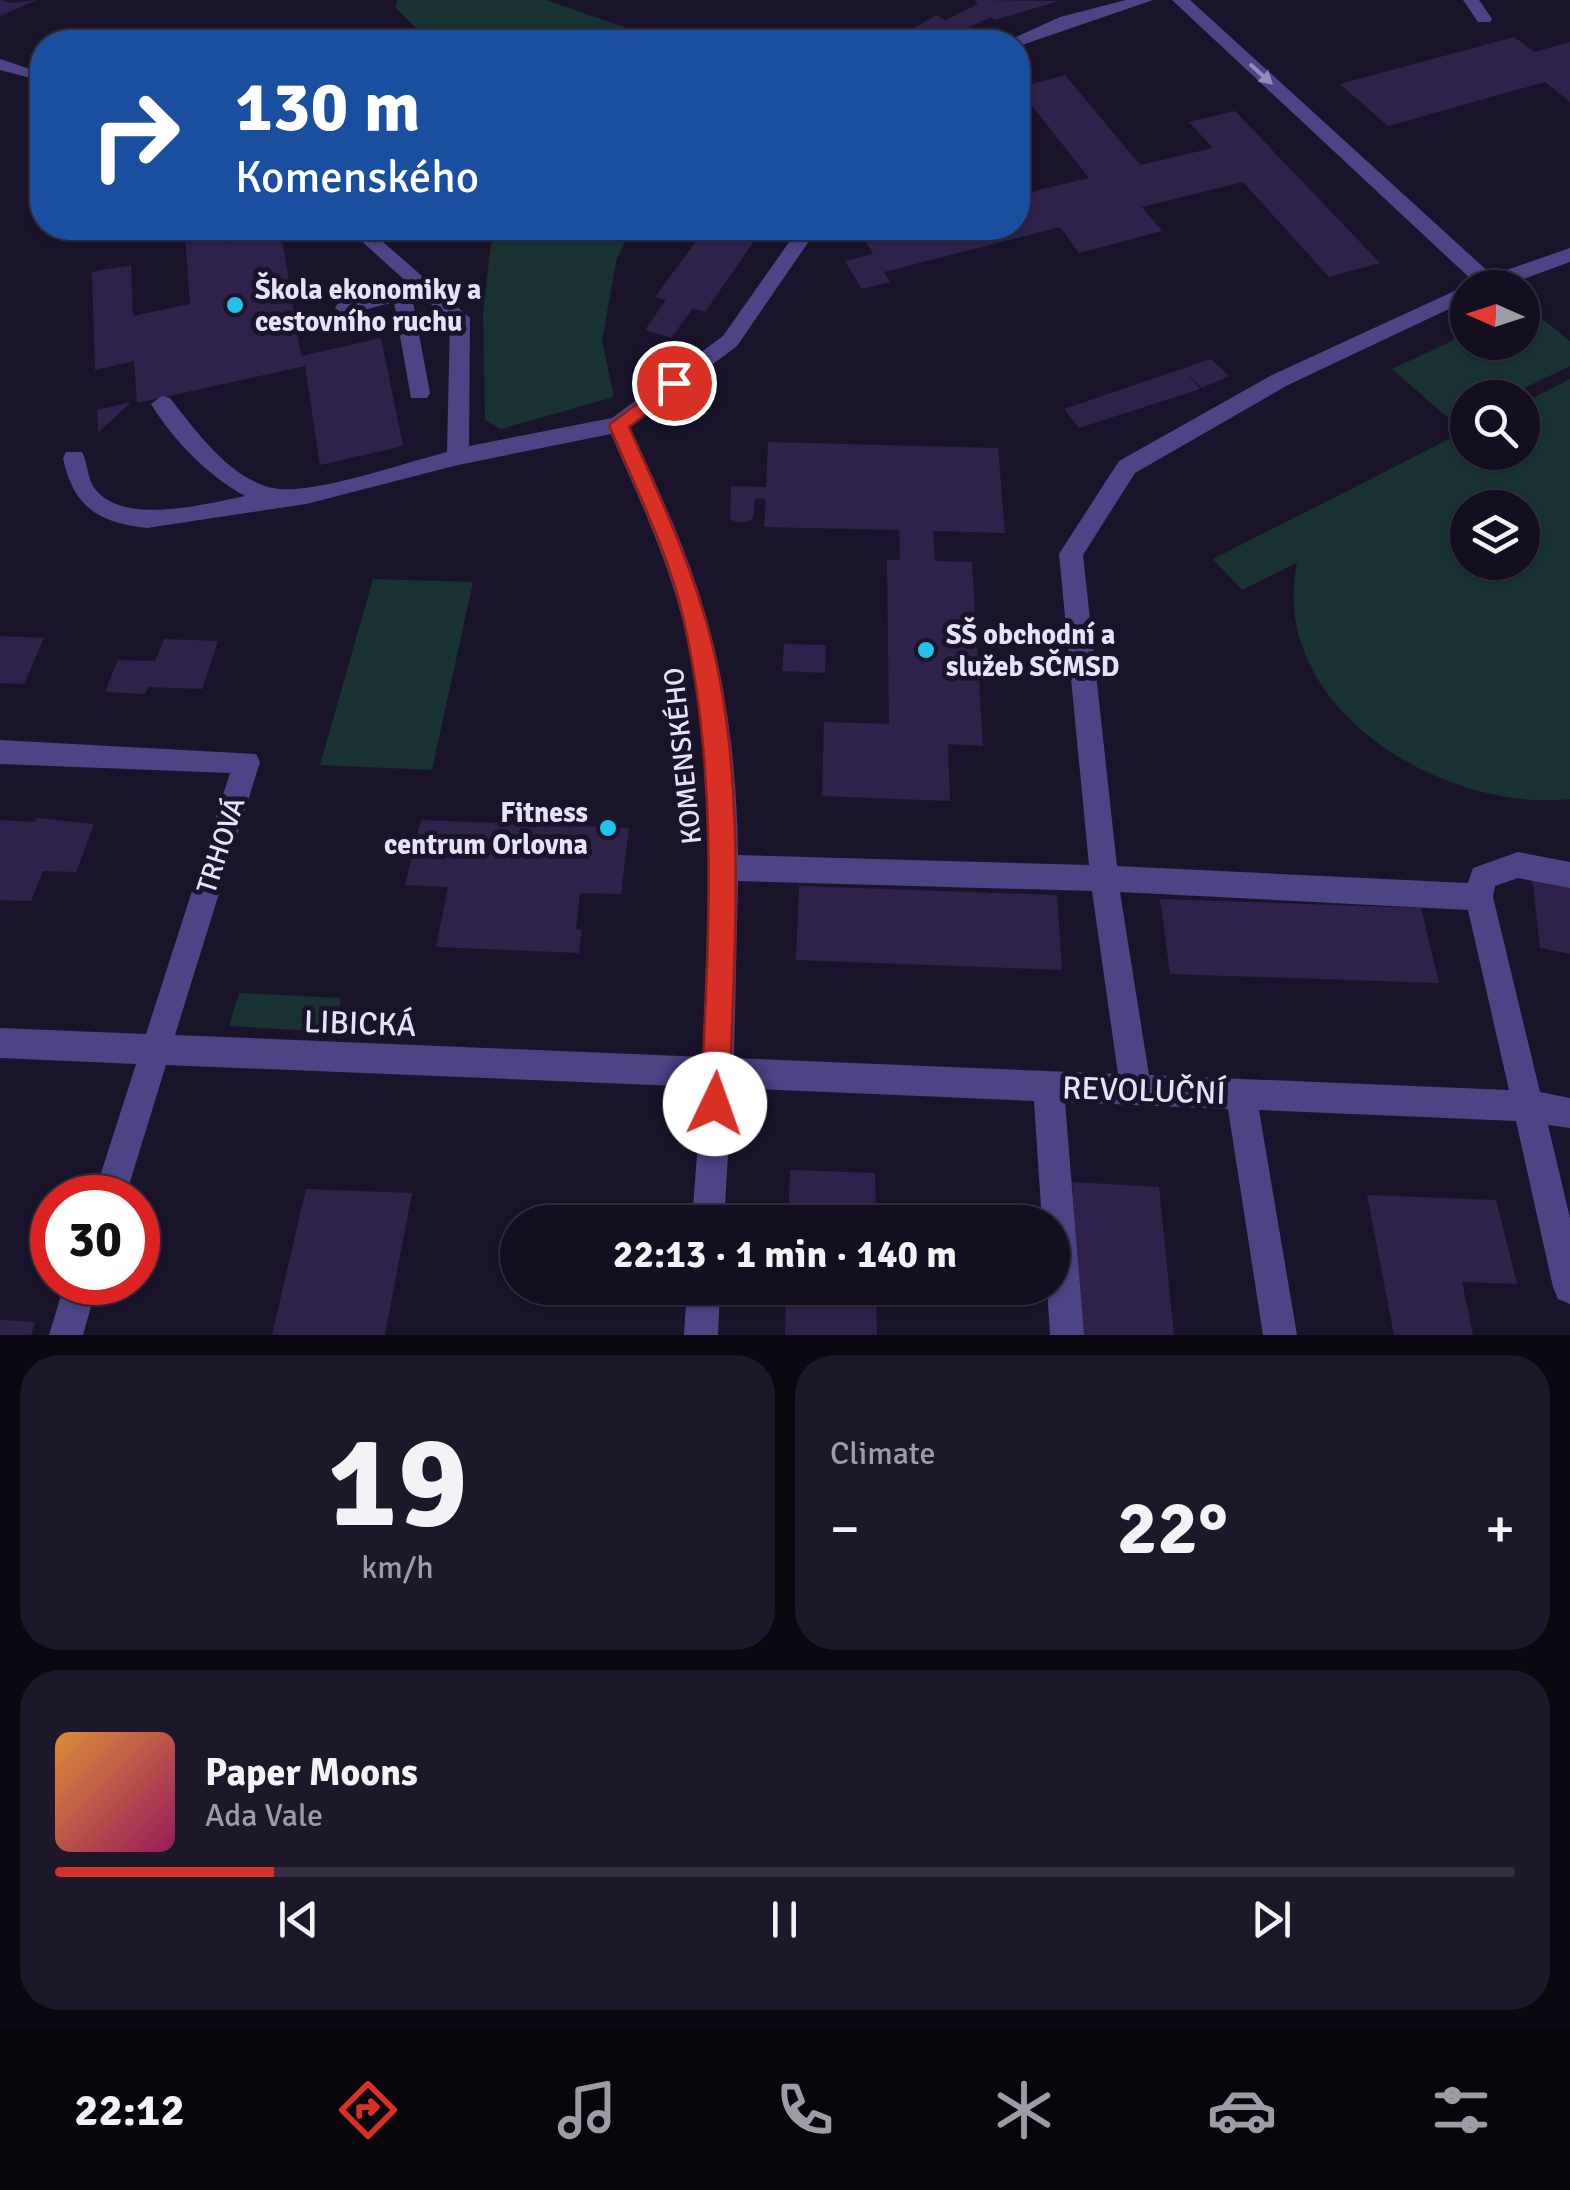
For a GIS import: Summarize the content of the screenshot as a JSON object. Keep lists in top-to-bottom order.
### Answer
{
  "streets": {
    "street": [
      "KOMENSKÉHO",
      "TRHOVÁ",
      "LIBICKÁ",
      "REVOLUČNÍ"
    ]
  },
  "crossings": [
    ["KOMENSKÉHO", "LIBICKÁ"],
    ["KOMENSKÉHO", "REVOLUČNÍ"],
    ["TRHOVÁ", "LIBICKÁ"],
    ["LIBICKÁ", "REVOLUČNÍ"]
  ],
  "places": ["Škola ekonomiky a cestovního ruchu", "SŠ obchodní a služeb SČMSD", "Fitness centrum Orlovna"],
  "north": "left",
  "page": {
    "turn": ["130 m", "Komenského"],
    "limit": "30",
    "trip": "22:13 · 1 min · 140 m",
    "tile": [
      ["19", "km/h"],
      "Climate"
    ],
    "heat": ["−", "22°", "+"],
    "song": ["Paper Moons", "Ada Vale"],
    "tabs": "22:12"
  }
}
